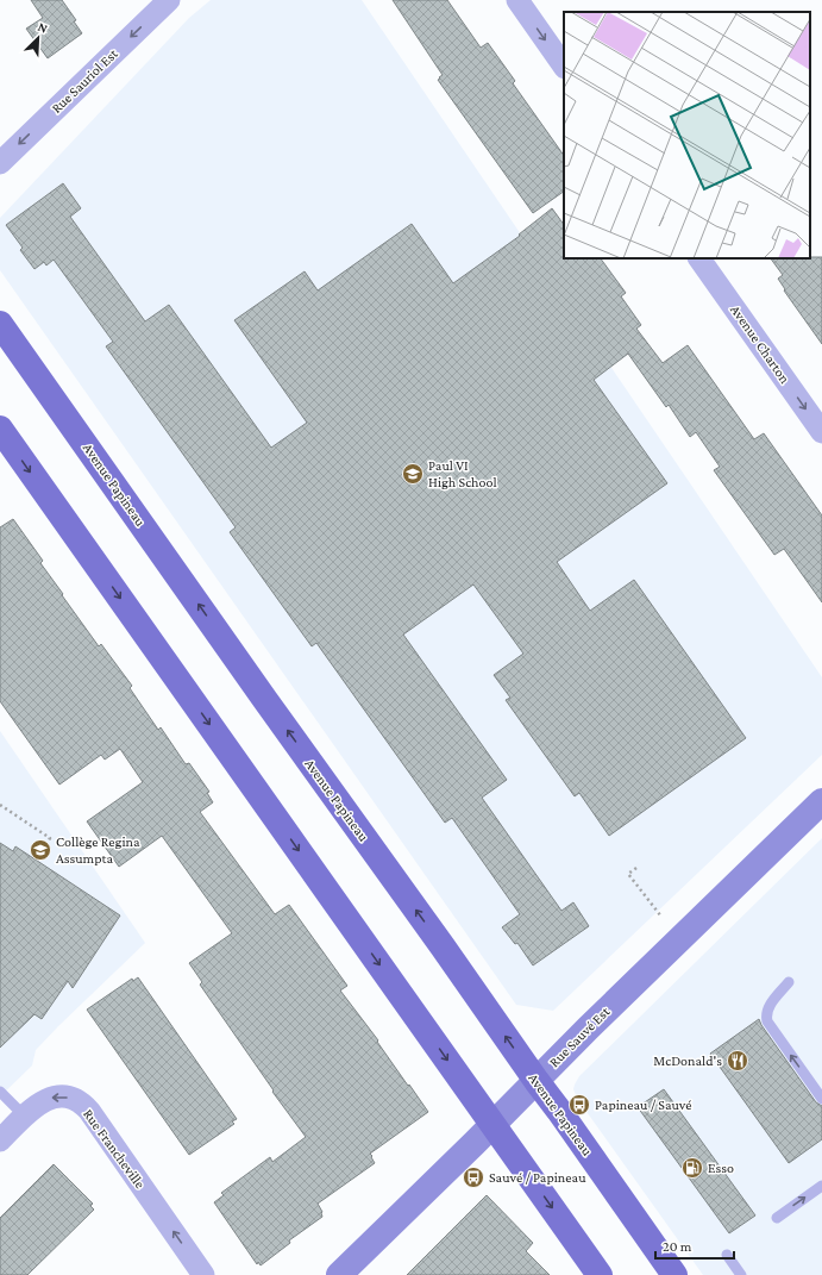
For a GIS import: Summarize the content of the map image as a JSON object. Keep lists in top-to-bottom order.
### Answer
{
  "streets": {
    "main road": ["Avenue Papineau", "Rue Sauvé Est"],
    "street": ["Rue Sauriol Est", "Avenue Charton", "Rue Francheville"]
  },
  "crossings": [
    ["Avenue Papineau", "Rue Sauvé Est"]
  ],
  "one_way": ["Rue Sauriol Est", "Avenue Charton", "Rue Francheville"],
  "places": {
    "school or university": ["Paul VI High School", "Collège Regina Assumpta"],
    "restaurant": ["McDonald's"],
    "bus stop": ["Papineau / Sauvé", "Sauvé / Papineau"],
    "fuel station": ["Esso"]
  },
  "scale_bar": "20 m",
  "north": "top right"
}
